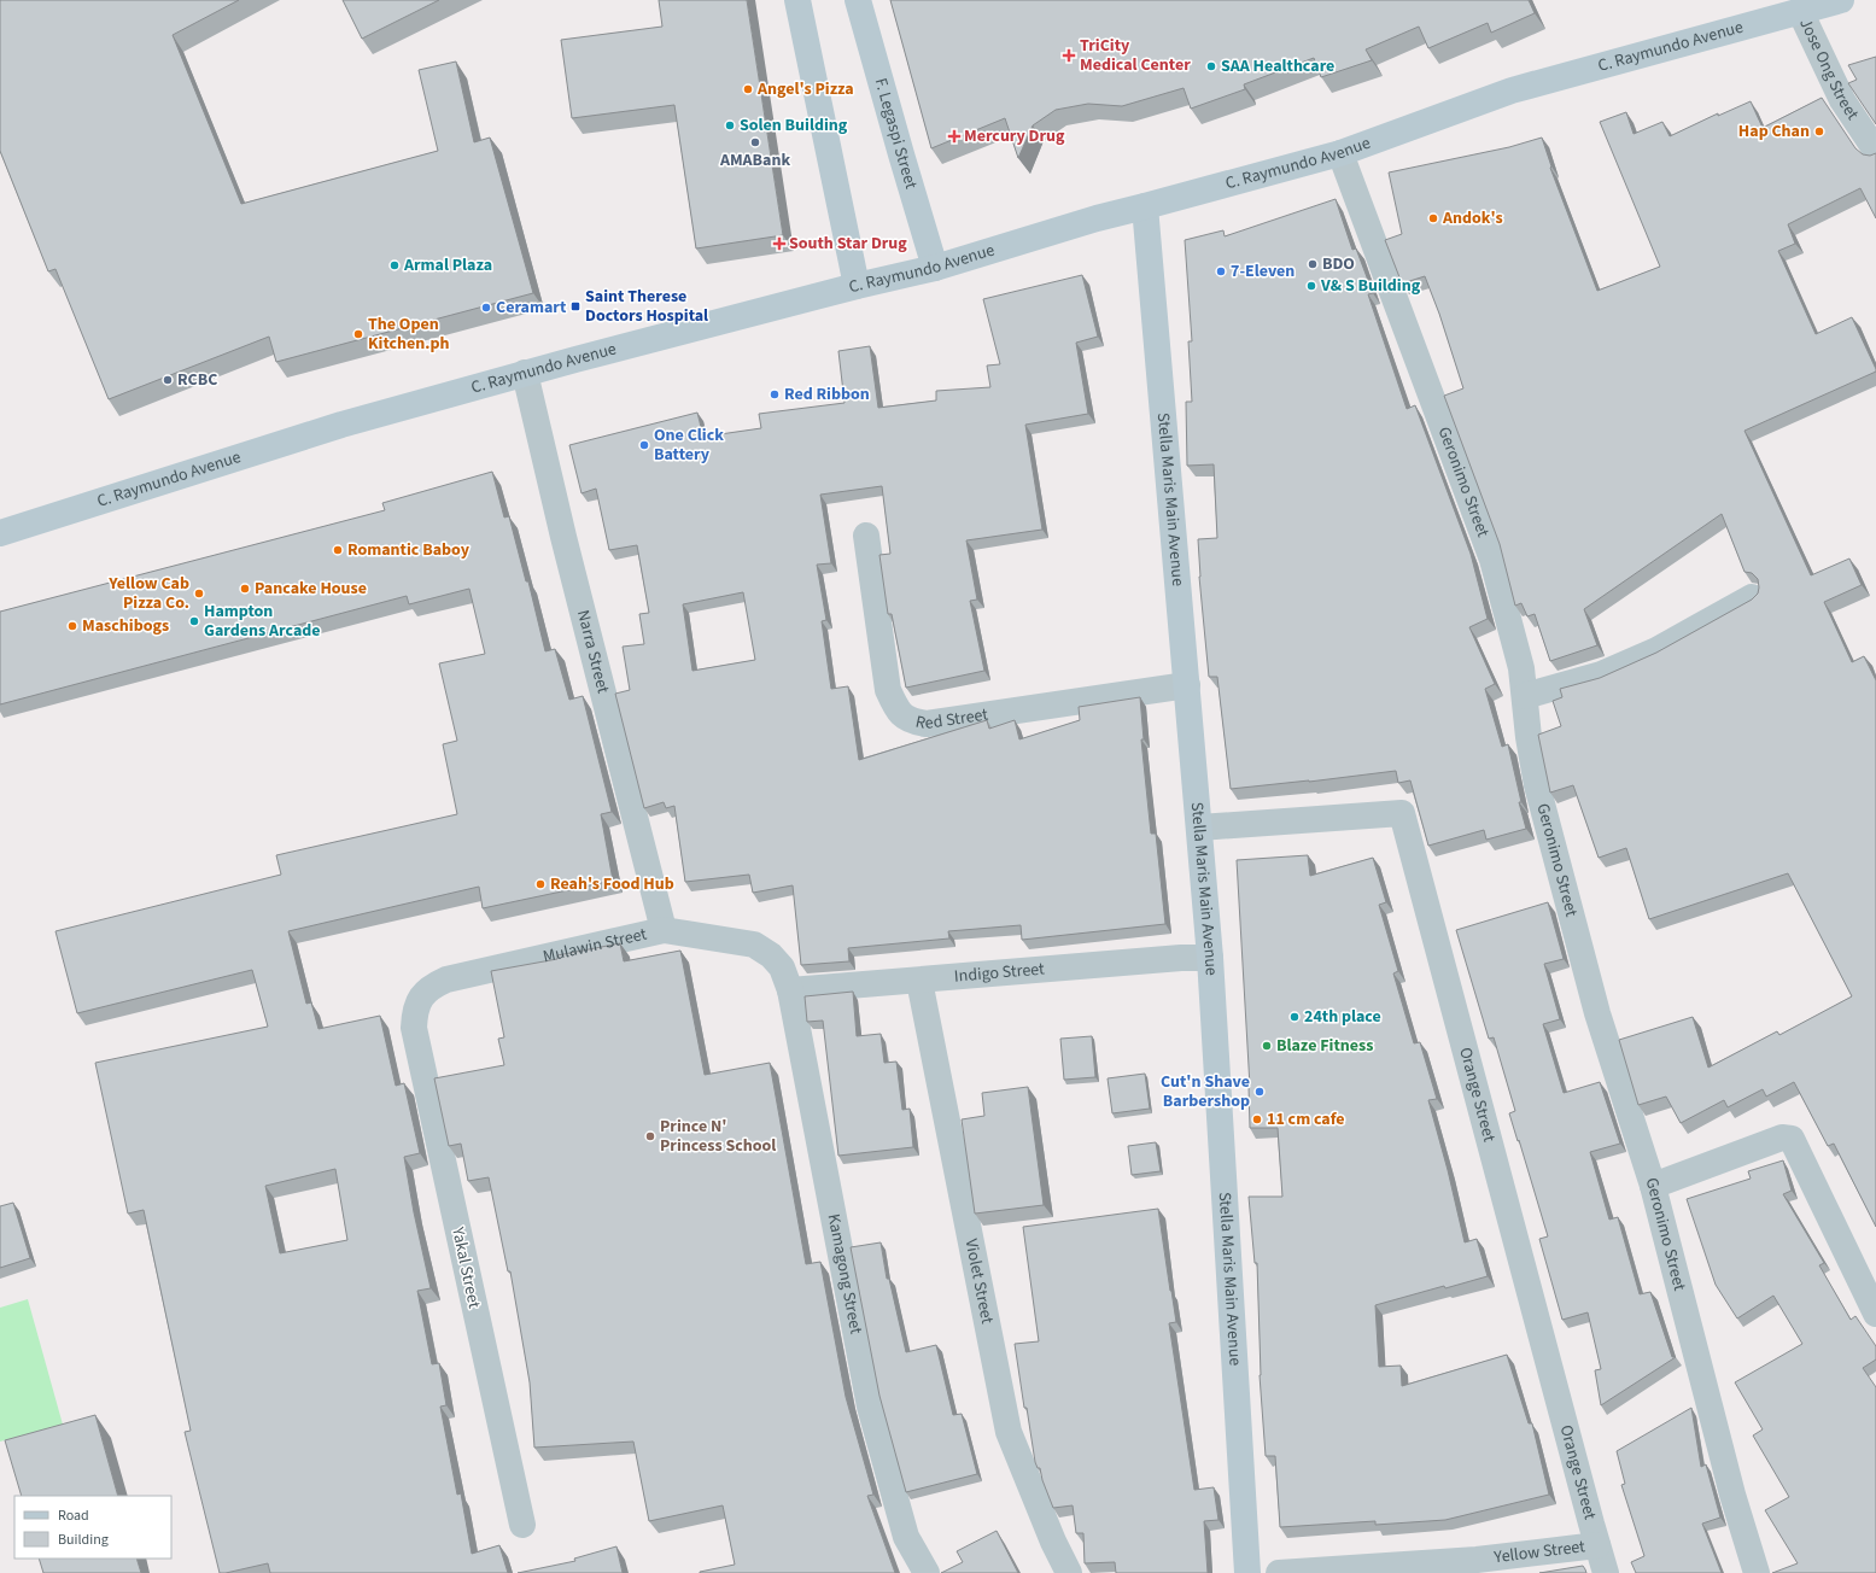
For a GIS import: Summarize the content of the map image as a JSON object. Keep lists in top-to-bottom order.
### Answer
{
  "streets": {
    "main road": ["C. Raymundo Avenue", "F. Legaspi Street", "Stella Maris Main Avenue"],
    "street": [
      "Jose Ong Street",
      "Geronimo Street",
      "Narra Street",
      "Red Street",
      "Mulawin Street",
      "Indigo Street",
      "Orange Street",
      "Yakal Street",
      "Kamagong Street",
      "Violet Street",
      "Yellow Street"
    ]
  },
  "crossings": [
    ["C. Raymundo Avenue", "Jose Ong Street"],
    ["C. Raymundo Avenue", "F. Legaspi Street"],
    ["C. Raymundo Avenue", "Geronimo Street"],
    ["C. Raymundo Avenue", "Stella Maris Main Avenue"],
    ["C. Raymundo Avenue", "Narra Street"],
    ["Stella Maris Main Avenue", "Red Street"],
    ["Stella Maris Main Avenue", "Indigo Street"],
    ["Stella Maris Main Avenue", "Orange Street"],
    ["Narra Street", "Mulawin Street"],
    ["Mulawin Street", "Indigo Street"],
    ["Mulawin Street", "Yakal Street"],
    ["Mulawin Street", "Kamagong Street"],
    ["Indigo Street", "Kamagong Street"],
    ["Indigo Street", "Violet Street"],
    ["Orange Street", "Yellow Street"]
  ],
  "places": {
    "health": ["TriCity Medical Center", "Mercury Drug", "South Star Drug"],
    "other": [
      "SAA Healthcare",
      "Angel's Pizza",
      "Solen Building",
      "Hap Chan",
      "AMABank",
      "Andok's",
      "BDO",
      "Armal Plaza",
      "7-Eleven",
      "V& S Building",
      "Ceramart",
      "The Open Kitchen.ph",
      "RCBC",
      "Red Ribbon",
      "One Click Battery",
      "Romantic Baboy",
      "Pancake House",
      "Yellow Cab Pizza Co.",
      "Hampton Gardens Arcade",
      "Maschibogs",
      "Reah's Food Hub",
      "24th place",
      "Blaze Fitness",
      "Cut'n Shave Barbershop",
      "11 cm cafe",
      "Prince N' Princess School"
    ],
    "transit": ["Saint Therese Doctors Hospital"]
  },
  "legend": ["Road", "Building"]
}
